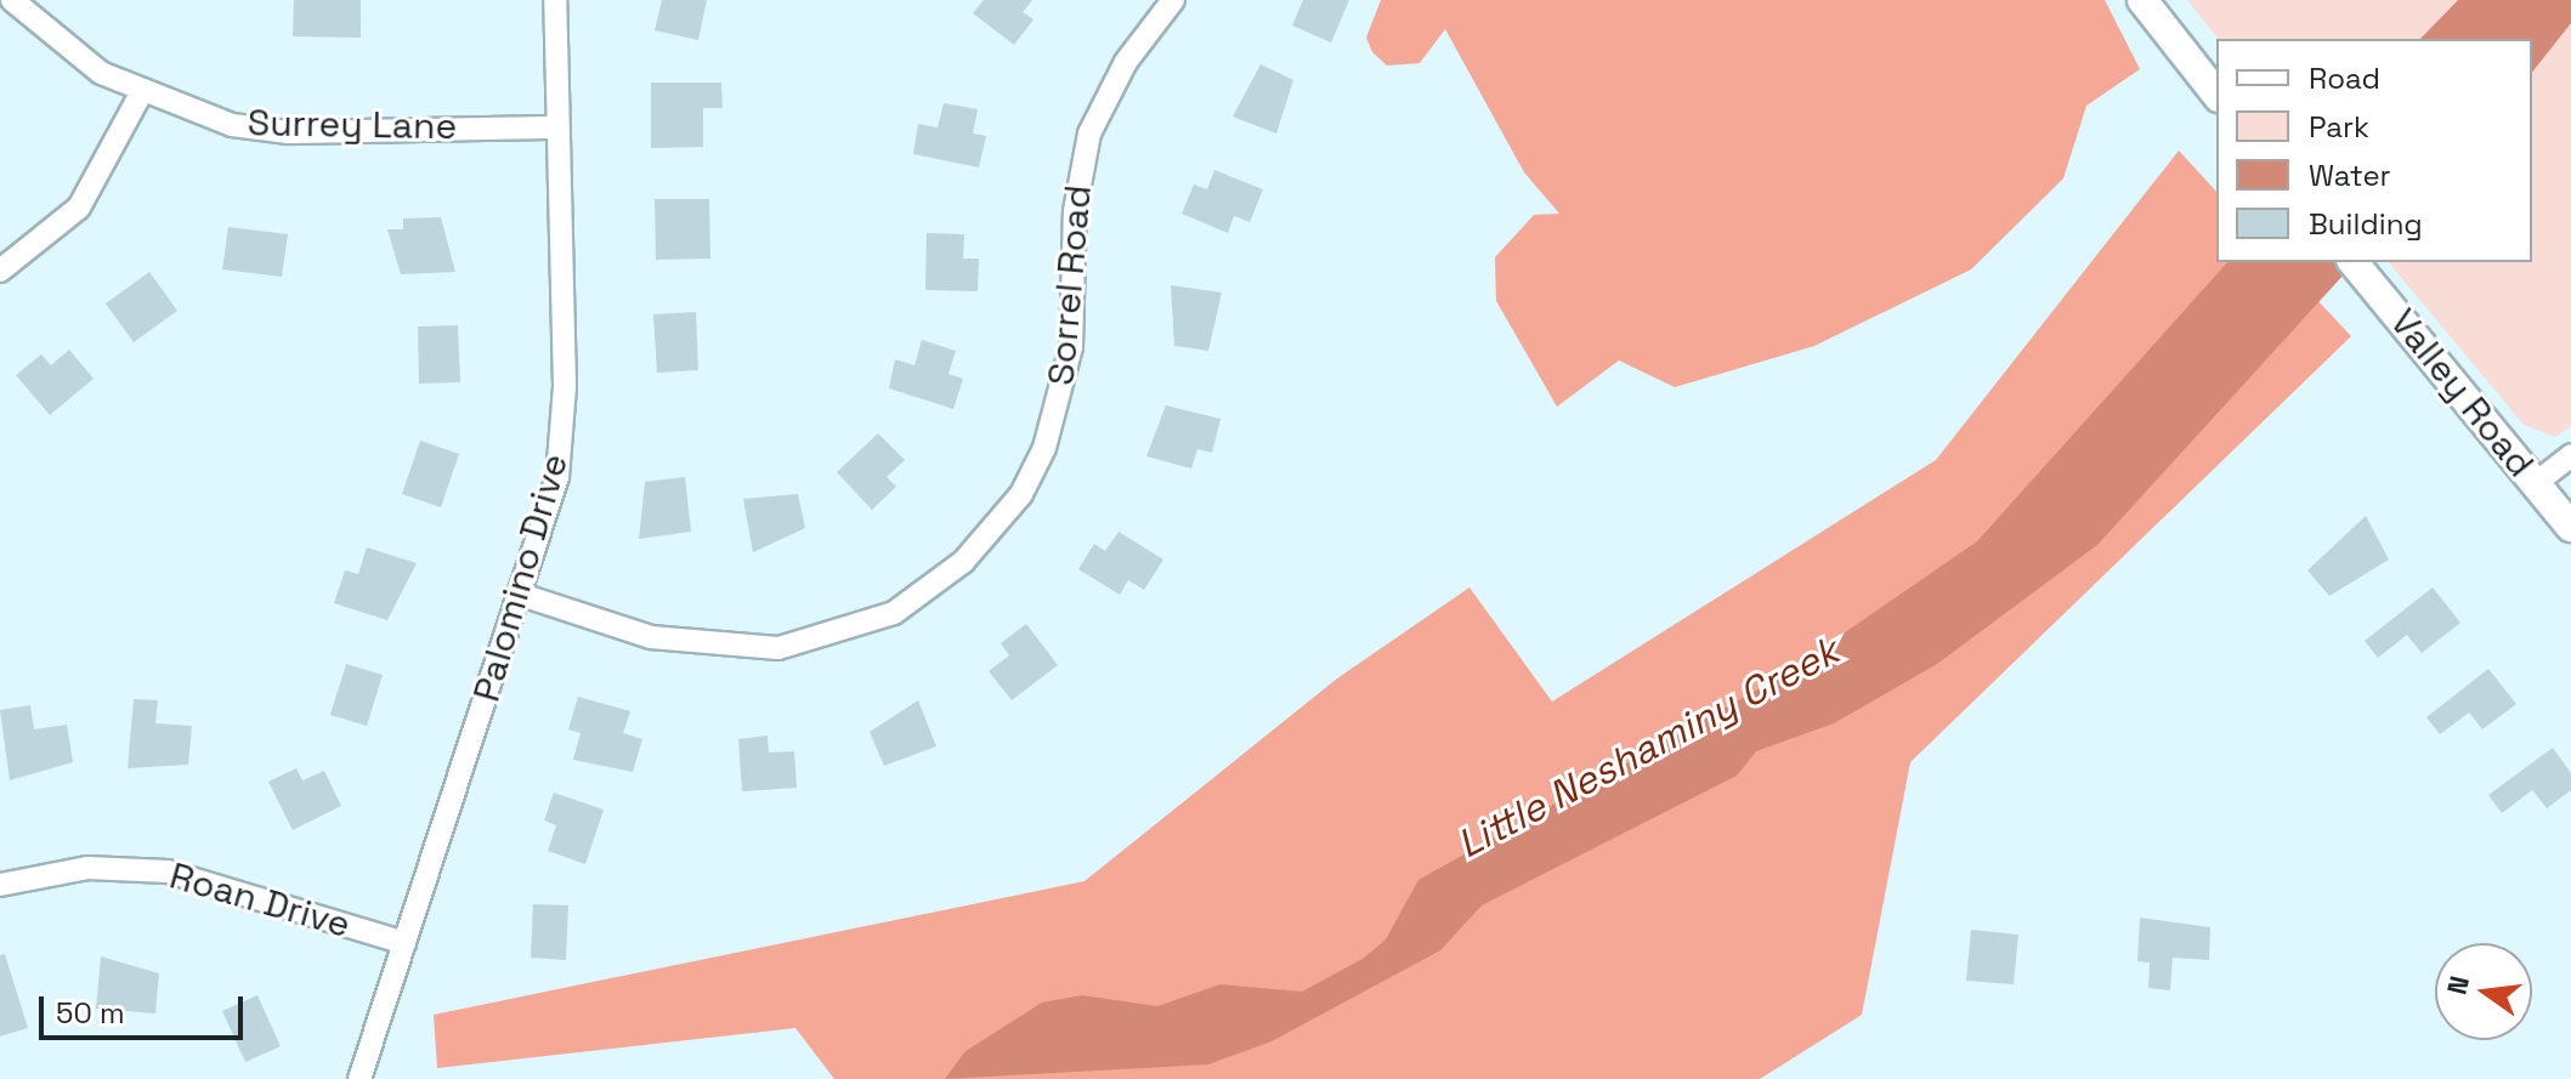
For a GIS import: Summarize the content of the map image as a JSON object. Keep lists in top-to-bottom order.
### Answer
{
  "streets": {
    "street": [
      "Surrey Lane",
      "Sorrel Road",
      "Valley Road",
      "Palomino Drive",
      "Roan Drive"
    ]
  },
  "crossings": [
    ["Surrey Lane", "Palomino Drive"],
    ["Sorrel Road", "Palomino Drive"],
    ["Palomino Drive", "Roan Drive"]
  ],
  "water": ["Little Neshaminy Creek"],
  "legend": [
    "Road",
    "Park",
    "Water",
    "Building"
  ],
  "scale_bar": "50 m",
  "north": "left"
}
